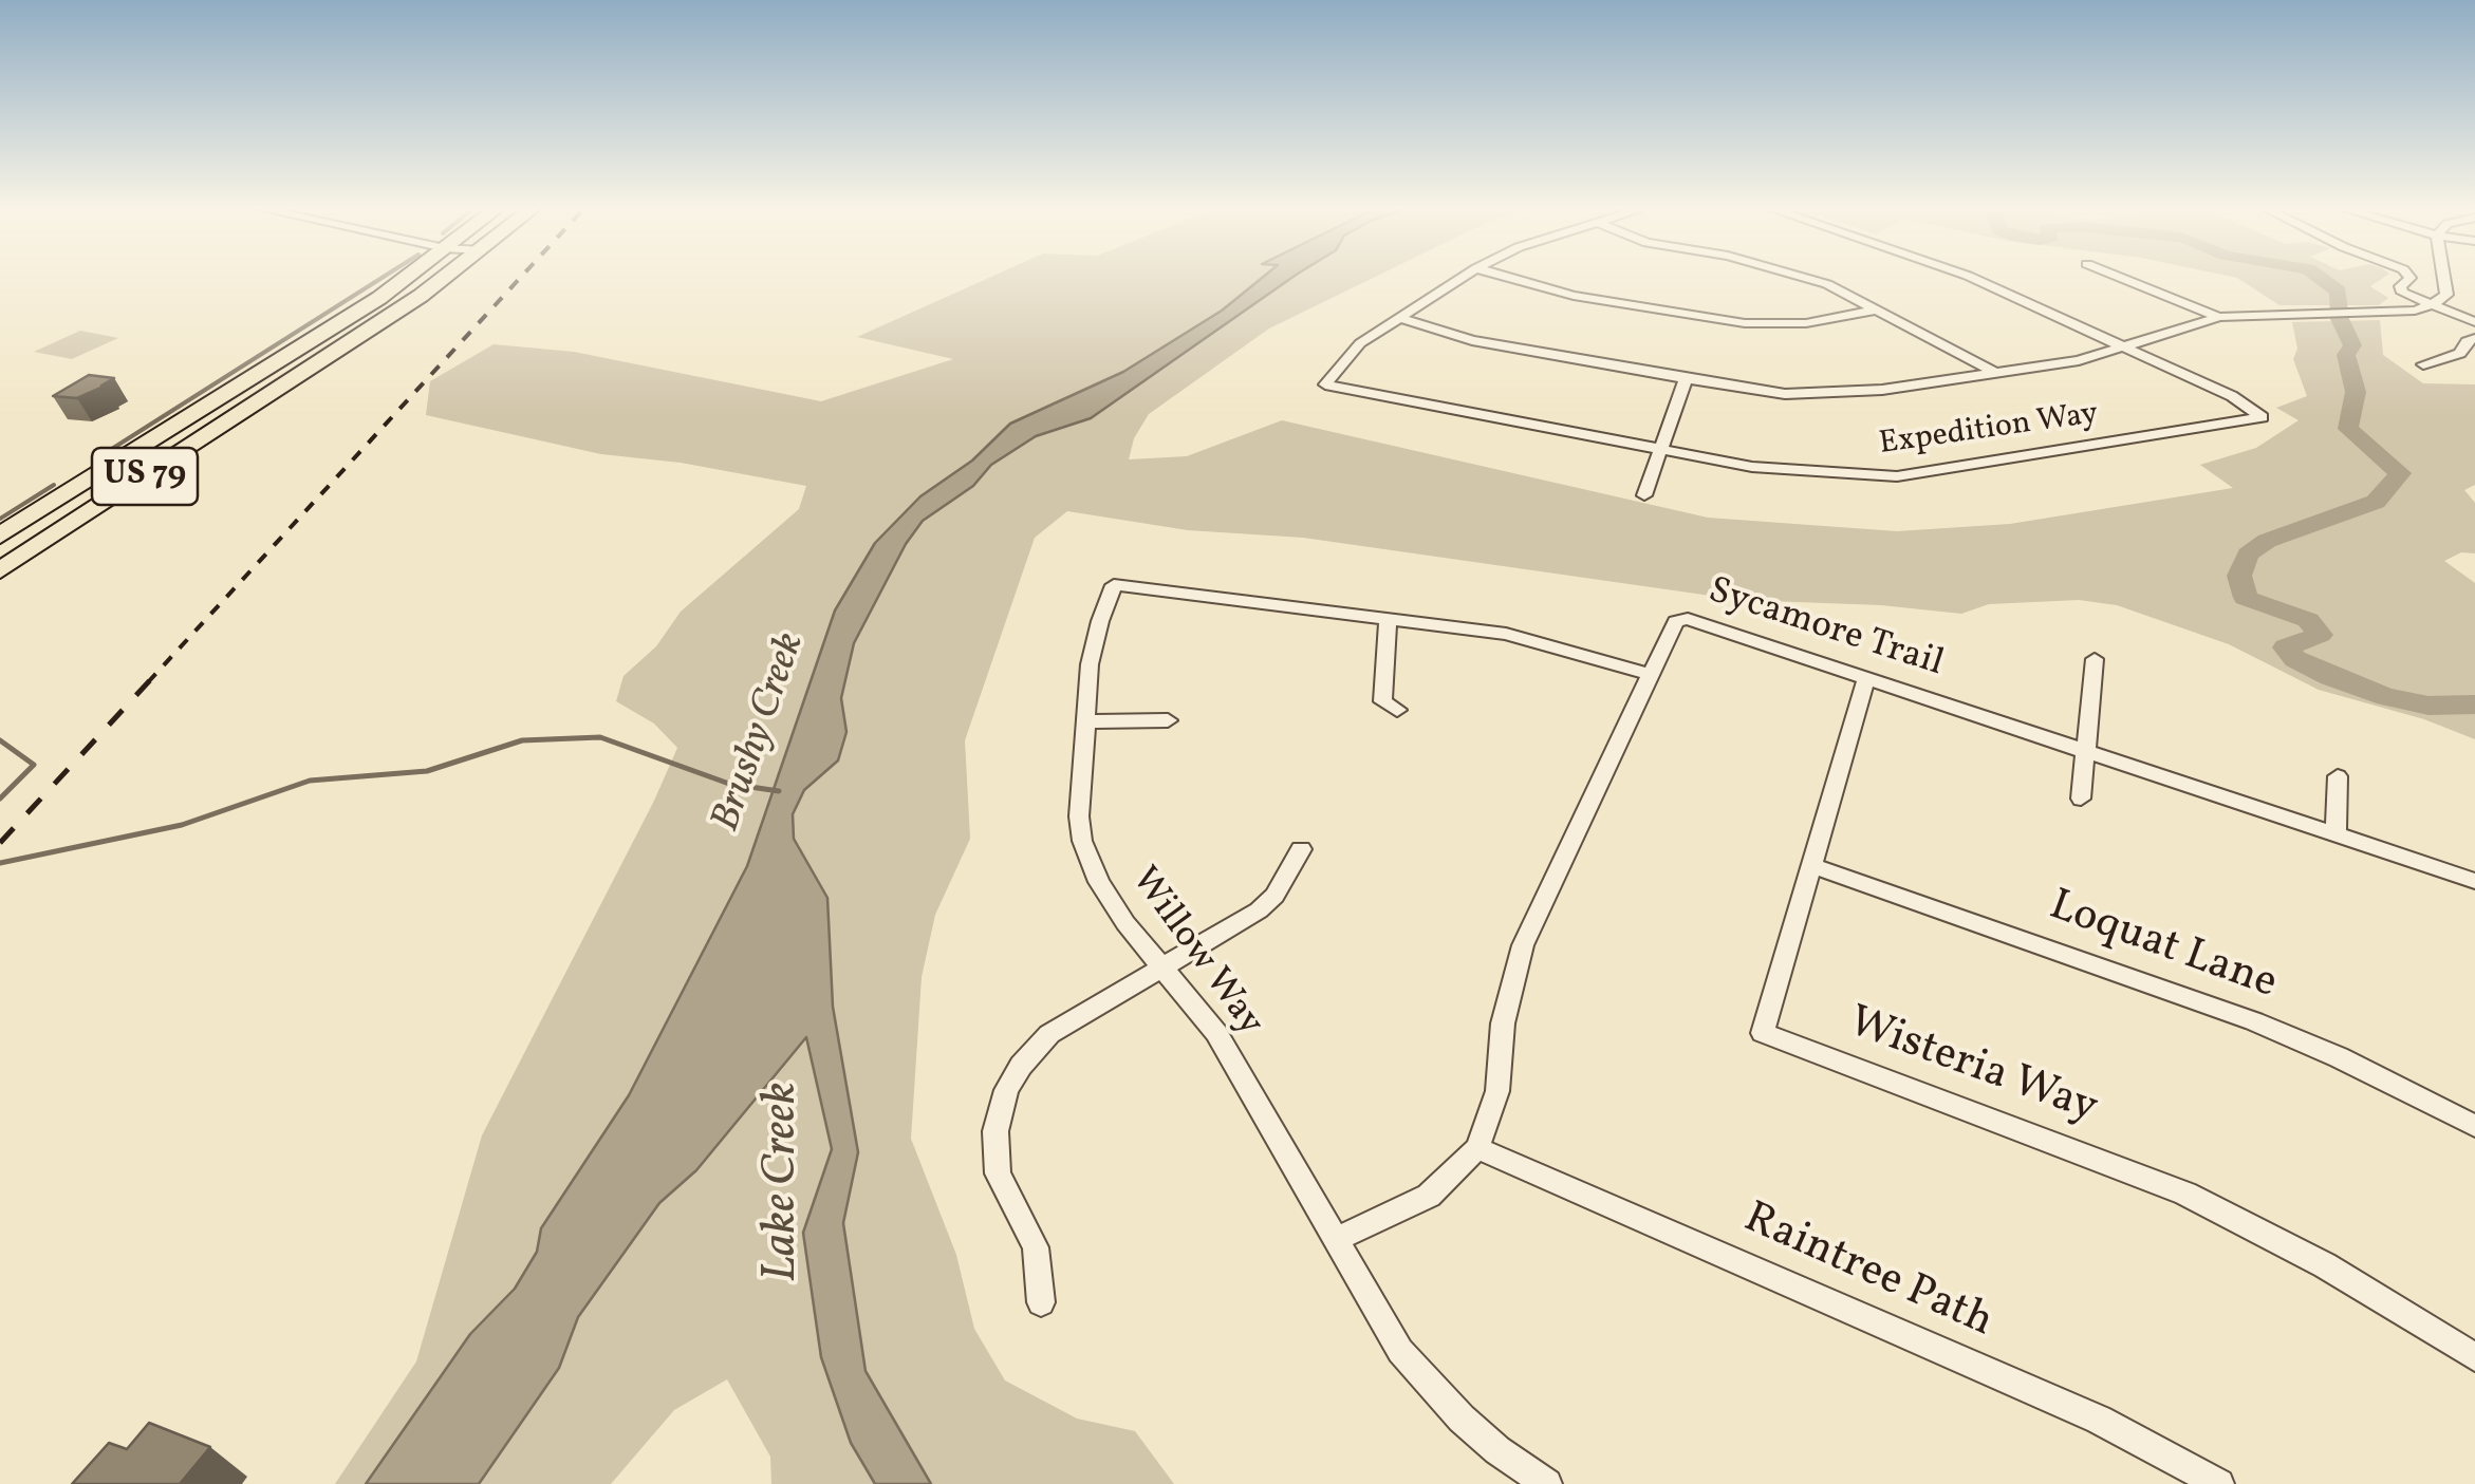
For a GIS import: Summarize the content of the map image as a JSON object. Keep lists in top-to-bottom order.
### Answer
{
  "streets": {
    "highway": ["US 79"],
    "street": [
      "Expedition Way",
      "Sycamore Trail",
      "Loquat Lane",
      "Willow Way",
      "Wisteria Way",
      "Raintree Path"
    ]
  },
  "crossings": [
    ["Sycamore Trail", "Willow Way"],
    ["Sycamore Trail", "Wisteria Way"],
    ["Sycamore Trail", "Raintree Path"],
    ["Loquat Lane", "Wisteria Way"]
  ],
  "water": ["Brushy Creek", "Lake Creek"]
}
